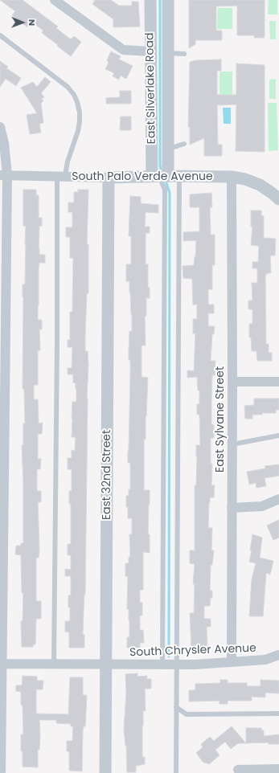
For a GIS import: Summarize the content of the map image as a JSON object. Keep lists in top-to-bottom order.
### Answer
{
  "streets": {
    "street": [
      "East Silverlake Road",
      "South Palo Verde Avenue",
      "East Sylvane Street",
      "East 32nd Street",
      "South Chrysler Avenue"
    ]
  },
  "crossings": [
    ["East Silverlake Road", "South Palo Verde Avenue"],
    ["South Palo Verde Avenue", "East Sylvane Street"],
    ["South Palo Verde Avenue", "East 32nd Street"],
    ["East Sylvane Street", "South Chrysler Avenue"],
    ["East 32nd Street", "South Chrysler Avenue"]
  ],
  "north": "right"
}
